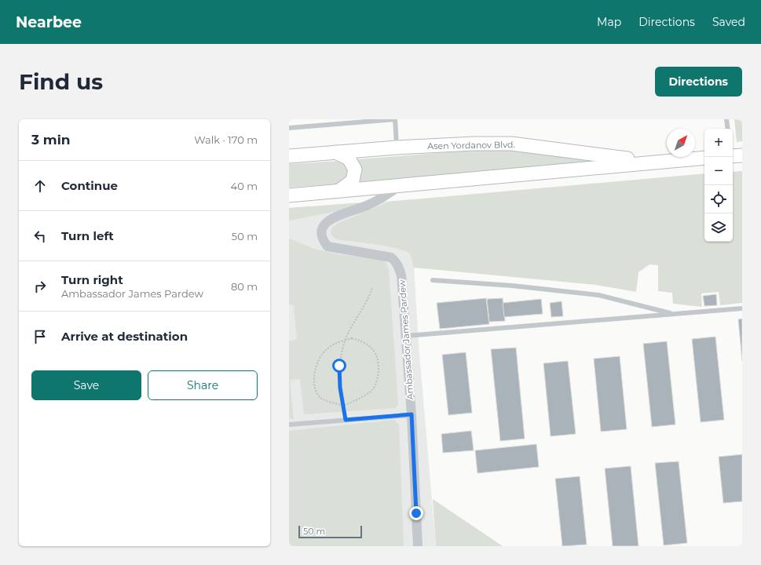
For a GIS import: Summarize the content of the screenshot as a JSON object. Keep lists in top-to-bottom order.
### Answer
{
  "streets": {
    "main road": ["Asen Yordanov Blvd."],
    "street": ["Ambassador James Pardew"]
  },
  "crossings": [
    ["Asen Yordanov Blvd.", "Ambassador James Pardew"]
  ],
  "scale_bar": "50 m",
  "north": "top right",
  "page": {
    "header": "Nearbee",
    "nav": ["Map", "Directions", "Saved"],
    "buttons": [
      "Directions",
      ["Save", "Share"]
    ],
    "title": "Find us",
    "heading": ["3 min", "Walk · 170 m"],
    "map_buttons": ["+", "−"],
    "list": [
      ["Continue", "40 m"],
      ["Turn left", "50 m"],
      ["Turn right", "Ambassador James Pardew", "80 m"],
      "Arrive at destination"
    ],
    "scale": "50 m"
  }
}
